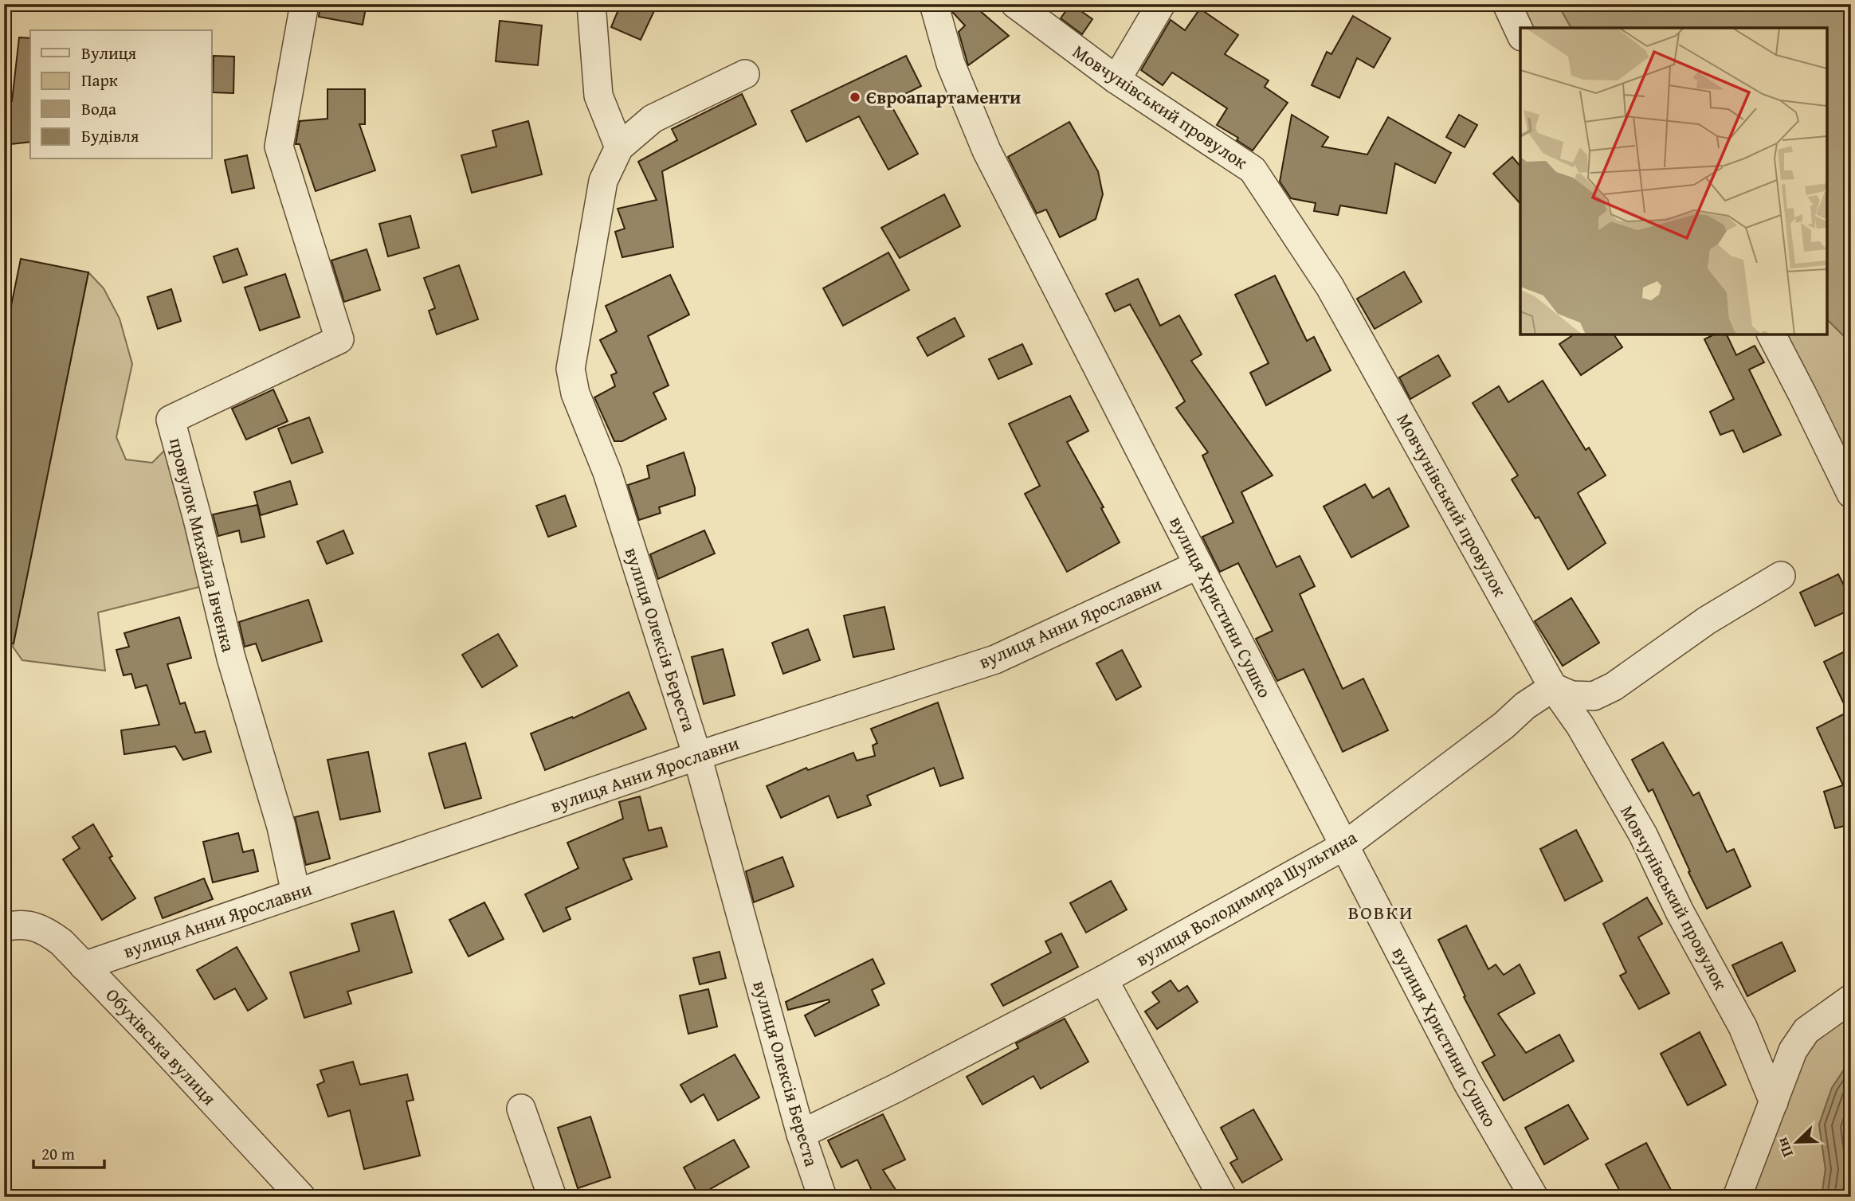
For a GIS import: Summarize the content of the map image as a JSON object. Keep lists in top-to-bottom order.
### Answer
{
  "streets": {
    "street": [
      "Мовчунівський провулок",
      "провулок Михайла Івченка",
      "вулиця Христини Сушко",
      "вулиця Анни Ярославни",
      "вулиця Олексія Береста",
      "вулиця Володимира Шульгина",
      "Обухівська вулиця"
    ]
  },
  "crossings": [
    ["Мовчунівський провулок", "вулиця Володимира Шульгина"],
    ["провулок Михайла Івченка", "вулиця Анни Ярославни"],
    ["вулиця Христини Сушко", "вулиця Анни Ярославни"],
    ["вулиця Христини Сушко", "вулиця Володимира Шульгина"],
    ["вулиця Анни Ярославни", "вулиця Олексія Береста"],
    ["вулиця Анни Ярославни", "Обухівська вулиця"],
    ["вулиця Олексія Береста", "вулиця Володимира Шульгина"]
  ],
  "districts": ["ВОВКИ"],
  "places": ["Євроапартаменти"],
  "legend": [
    "Вулиця",
    "Парк",
    "Вода",
    "Будівля"
  ],
  "scale_bar": "20 m",
  "north": "bottom left"
}
